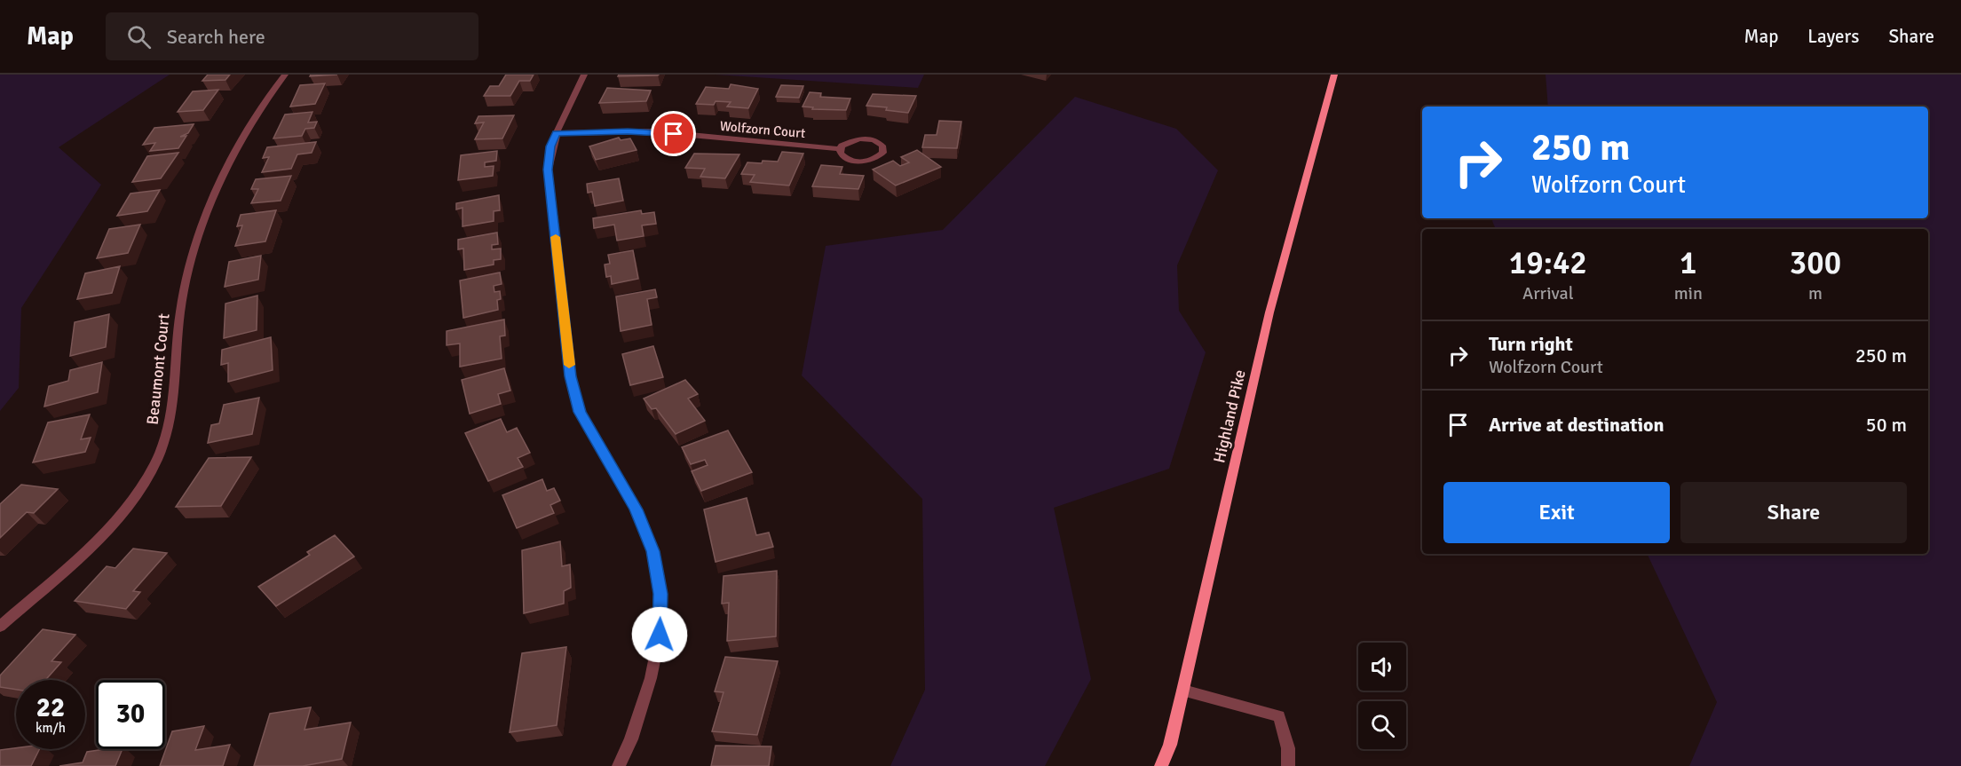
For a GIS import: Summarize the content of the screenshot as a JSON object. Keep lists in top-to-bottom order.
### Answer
{
  "streets": {
    "main road": ["Highland Pike"],
    "street": ["Wolfzorn Court", "Beaumont Court"]
  },
  "page": {
    "header": "Map",
    "search": "Search here",
    "nav": ["Map", "Layers", "Share"],
    "turn": ["250 m", "Wolfzorn Court"],
    "eta": [
      "19:42",
      "Arrival",
      "1",
      "min",
      "300",
      "m"
    ],
    "list": [
      {
        "name": "Turn right",
        "note": "Wolfzorn Court",
        "value": "250 m"
      },
      {
        "name": "Arrive at destination",
        "value": "50 m"
      }
    ],
    "buttons": ["Exit", "Share"],
    "speed": "22 km/h",
    "limit": "30"
  }
}
